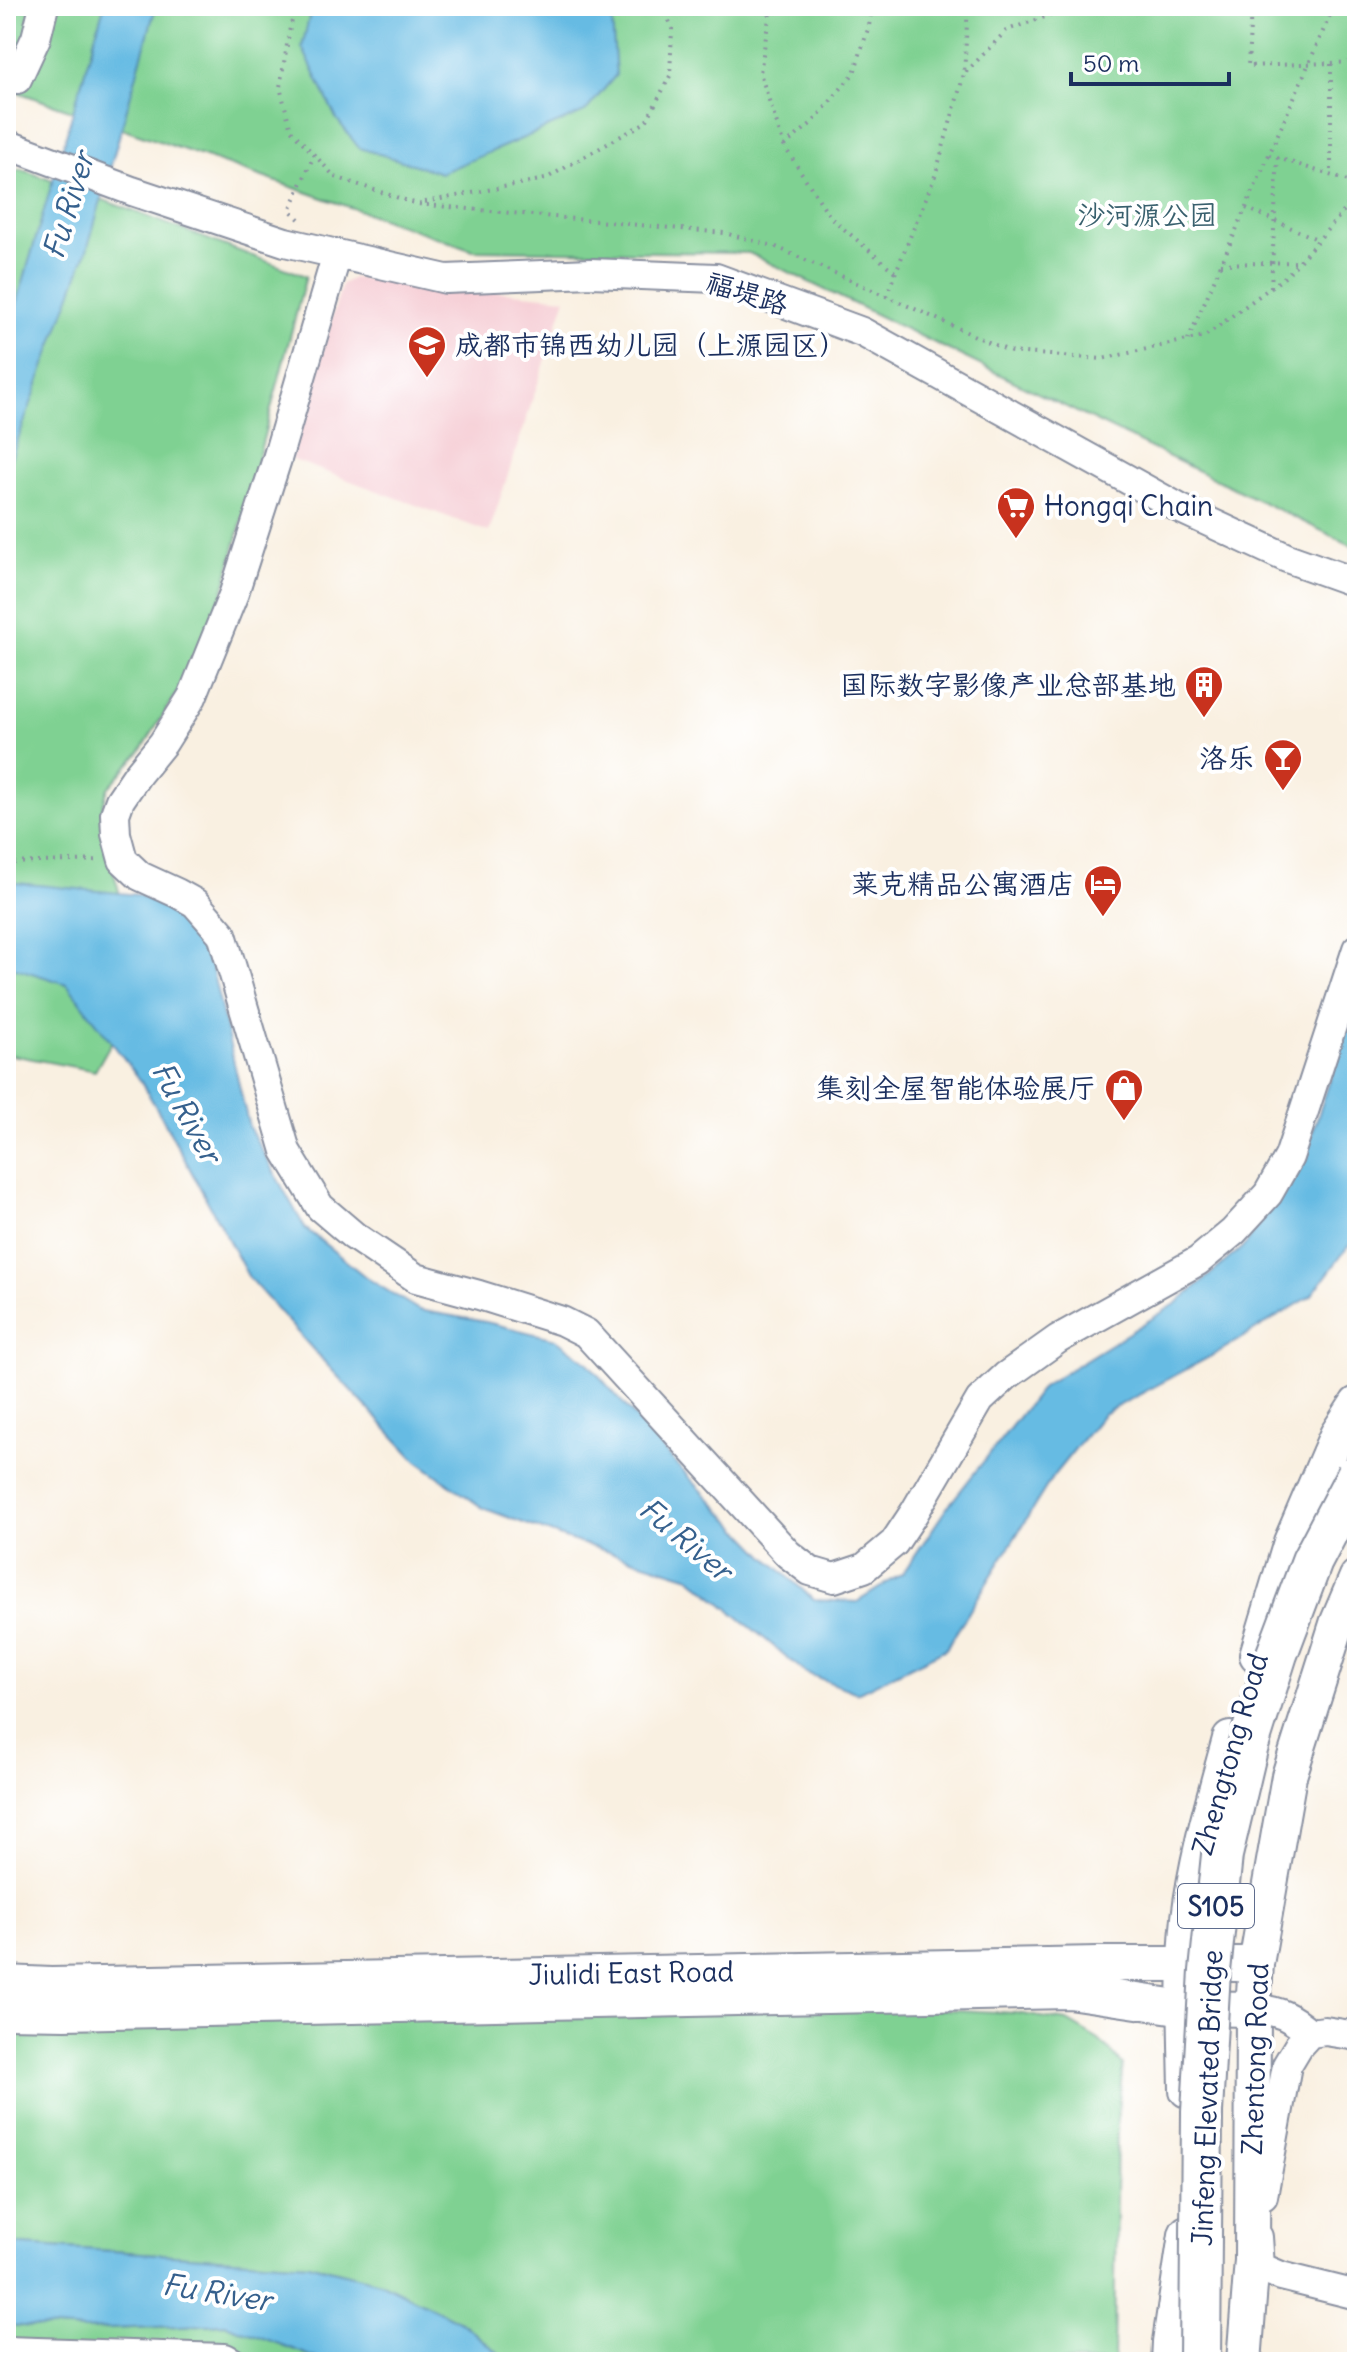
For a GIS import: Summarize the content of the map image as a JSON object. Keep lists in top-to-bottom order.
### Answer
{
  "streets": {
    "highway": ["S105", "Jinfeng Elevated Bridge"],
    "main road": ["Zhengtong Road", "Jiulidi East Road", "Zhentong Road"],
    "street": ["福堤路"]
  },
  "crossings": [
    ["Zhengtong Road", "Jiulidi East Road"],
    ["Jiulidi East Road", "Zhentong Road"]
  ],
  "water": ["Fu River"],
  "parks": ["沙河源公园"],
  "places": {
    "school or university": ["成都市锦西幼儿园（上源园区）"],
    "supermarket": ["Hongqi Chain"],
    "building": ["国际数字影像产业总部基地"],
    "bar": ["洛乐"],
    "hotel": ["莱克精品公寓酒店"],
    "shop": ["集刻全屋智能体验展厅"]
  },
  "scale_bar": "50 m"
}
